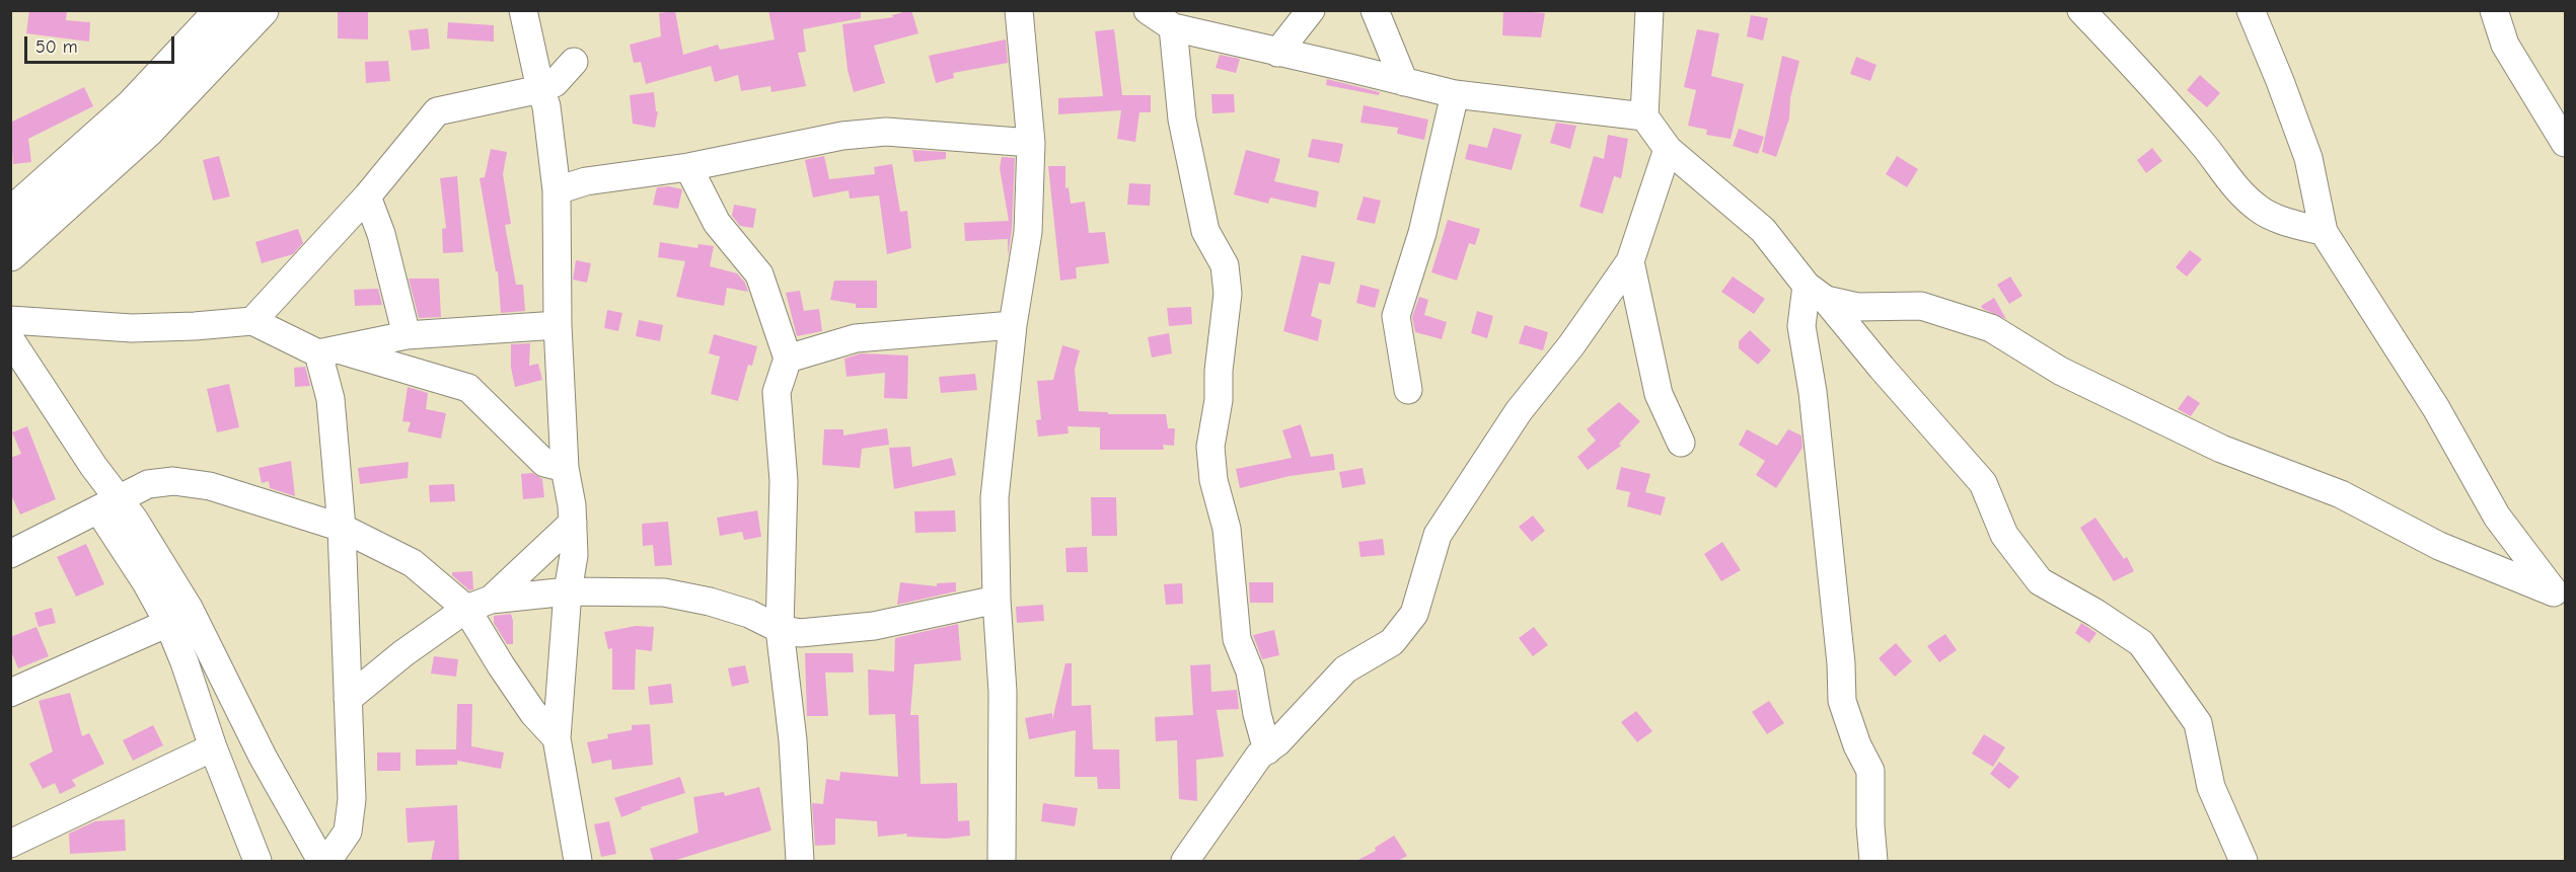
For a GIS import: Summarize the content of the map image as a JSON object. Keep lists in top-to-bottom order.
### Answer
{
  "scale_bar": "50 m"
}
